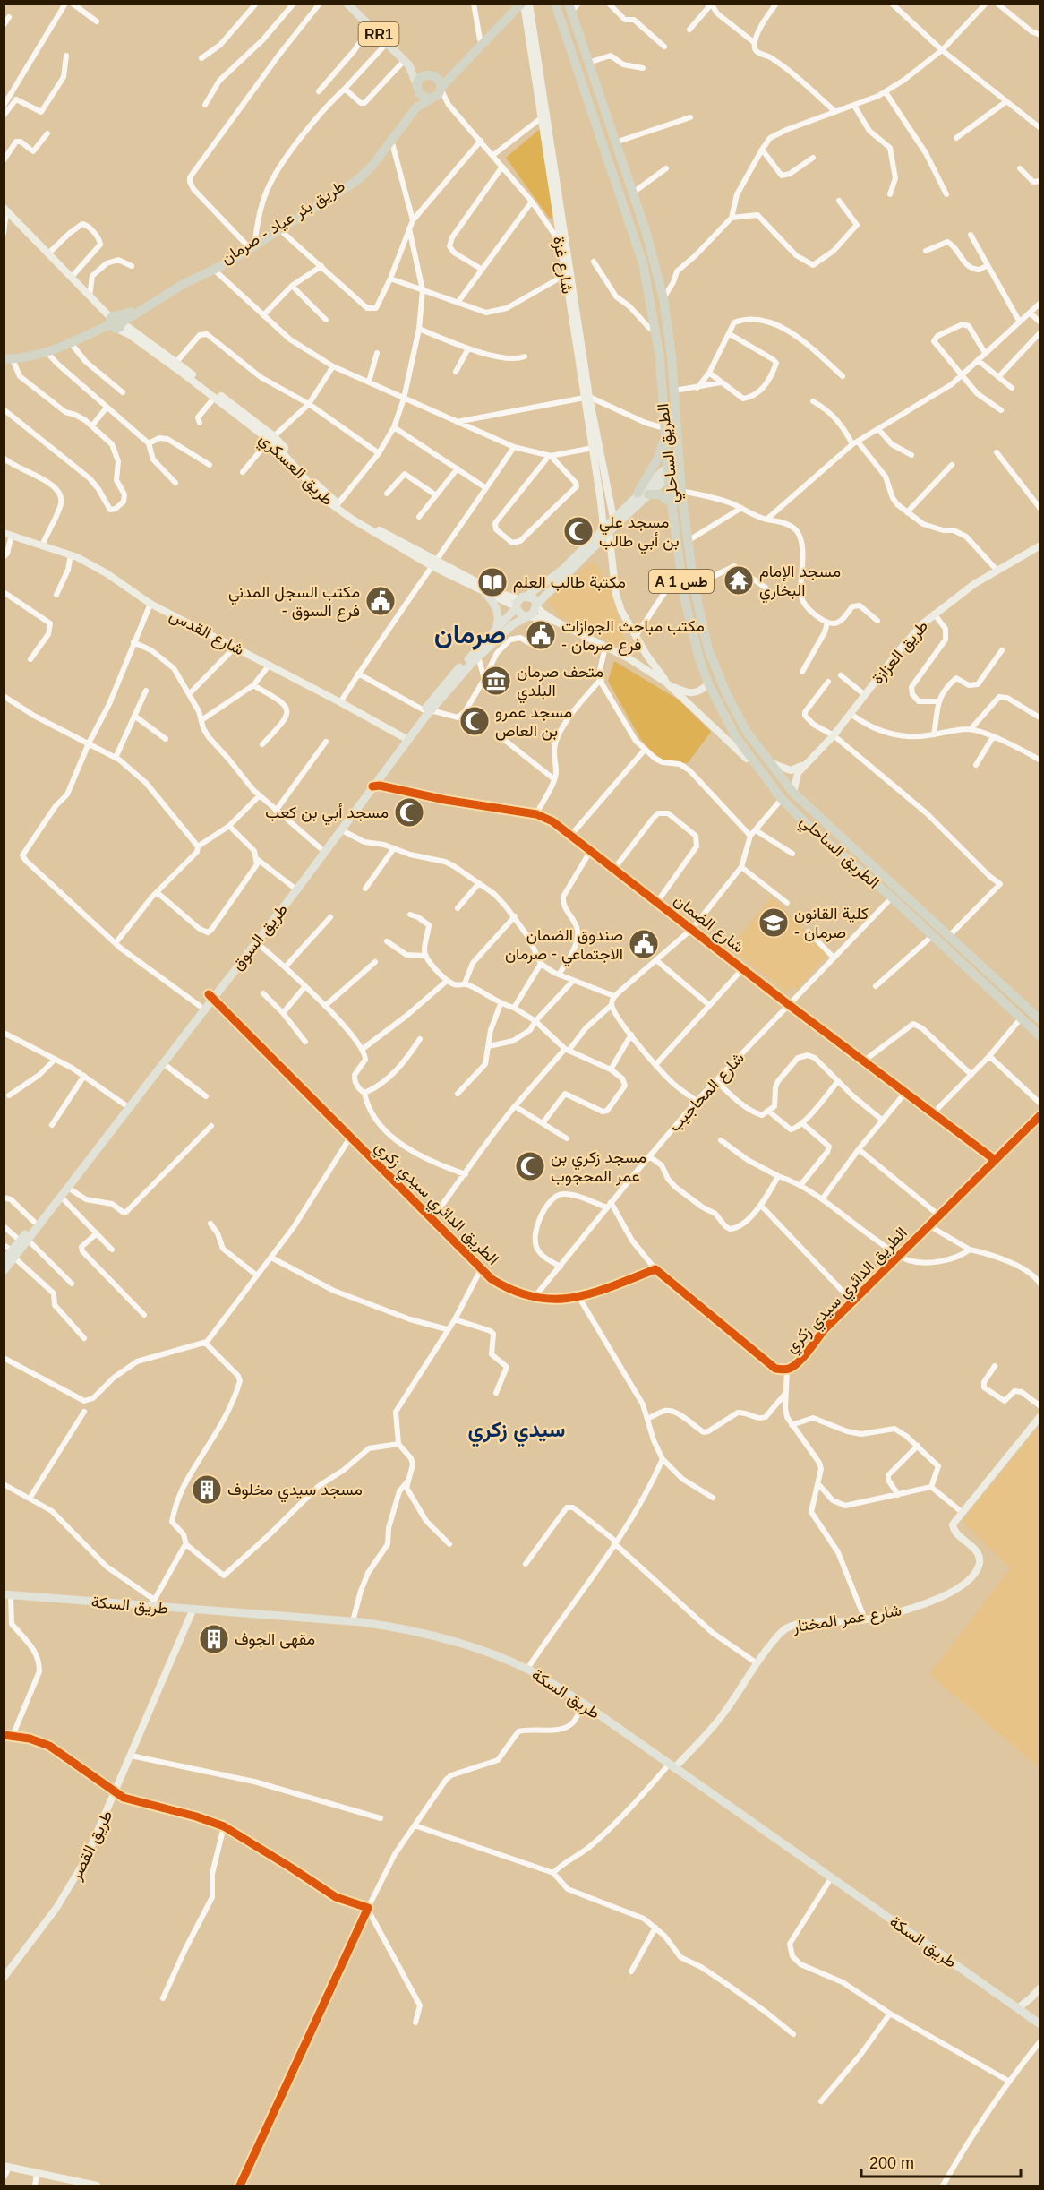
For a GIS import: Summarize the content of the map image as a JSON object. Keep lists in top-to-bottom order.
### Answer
{
  "streets": {
    "highway": ["طريق بئر عياد - صرمان", "الطريق الساحلي", "A 1 طس"],
    "main road": ["RR1", "طريق السوق", "طريق السكة"],
    "street": [
      "شارع غزة",
      "طريق العسكري",
      "شارع القدس",
      "طريق العزازة",
      "شارع الضمان",
      "شارع المحاجيب",
      "الطريق الدائري سيدي زكري",
      "شارع عمر المختار",
      "طريق القصر"
    ]
  },
  "crossings": [
    ["طريق بئر عياد - صرمان", "شارع غزة"],
    ["طريق بئر عياد - صرمان", "طريق العسكري"],
    ["شارع غزة", "طريق السوق"],
    ["الطريق الساحلي", "طريق العزازة"],
    ["الطريق الساحلي", "طريق السوق"],
    ["الطريق الساحلي", "شارع المحاجيب"],
    ["طريق العسكري", "طريق السوق"],
    ["شارع القدس", "طريق السوق"],
    ["شارع الضمان", "طريق السوق"],
    ["شارع الضمان", "شارع المحاجيب"],
    ["شارع الضمان", "الطريق الدائري سيدي زكري"],
    ["طريق السوق", "الطريق الدائري سيدي زكري"],
    ["شارع المحاجيب", "الطريق الدائري سيدي زكري"],
    ["طريق السكة", "شارع عمر المختار"],
    ["طريق السكة", "طريق القصر"]
  ],
  "districts": ["صرمان", "سيدي زكري"],
  "places": {
    "mosque": [
      "مسجد علي بن أبي طالب",
      "مسجد عمرو بن العاص",
      "مسجد أبي بن كعب",
      "مسجد زكري بن عمر المحجوب"
    ],
    "temple": ["مسجد الإمام البخاري"],
    "library": ["مكتبة طالب العلم"],
    "public building": ["مكتب السجل المدني - فرع السوق", "مكتب مباحث الجوازات - فرع صرمان", "صندوق الضمان الاجتماعي - صرمان"],
    "museum": ["متحف صرمان البلدي"],
    "school or university": ["كلية القانون - صرمان"],
    "building": ["مسجد سيدي مخلوف", "مقهى الجوف"]
  },
  "scale_bar": "200 m"
}
